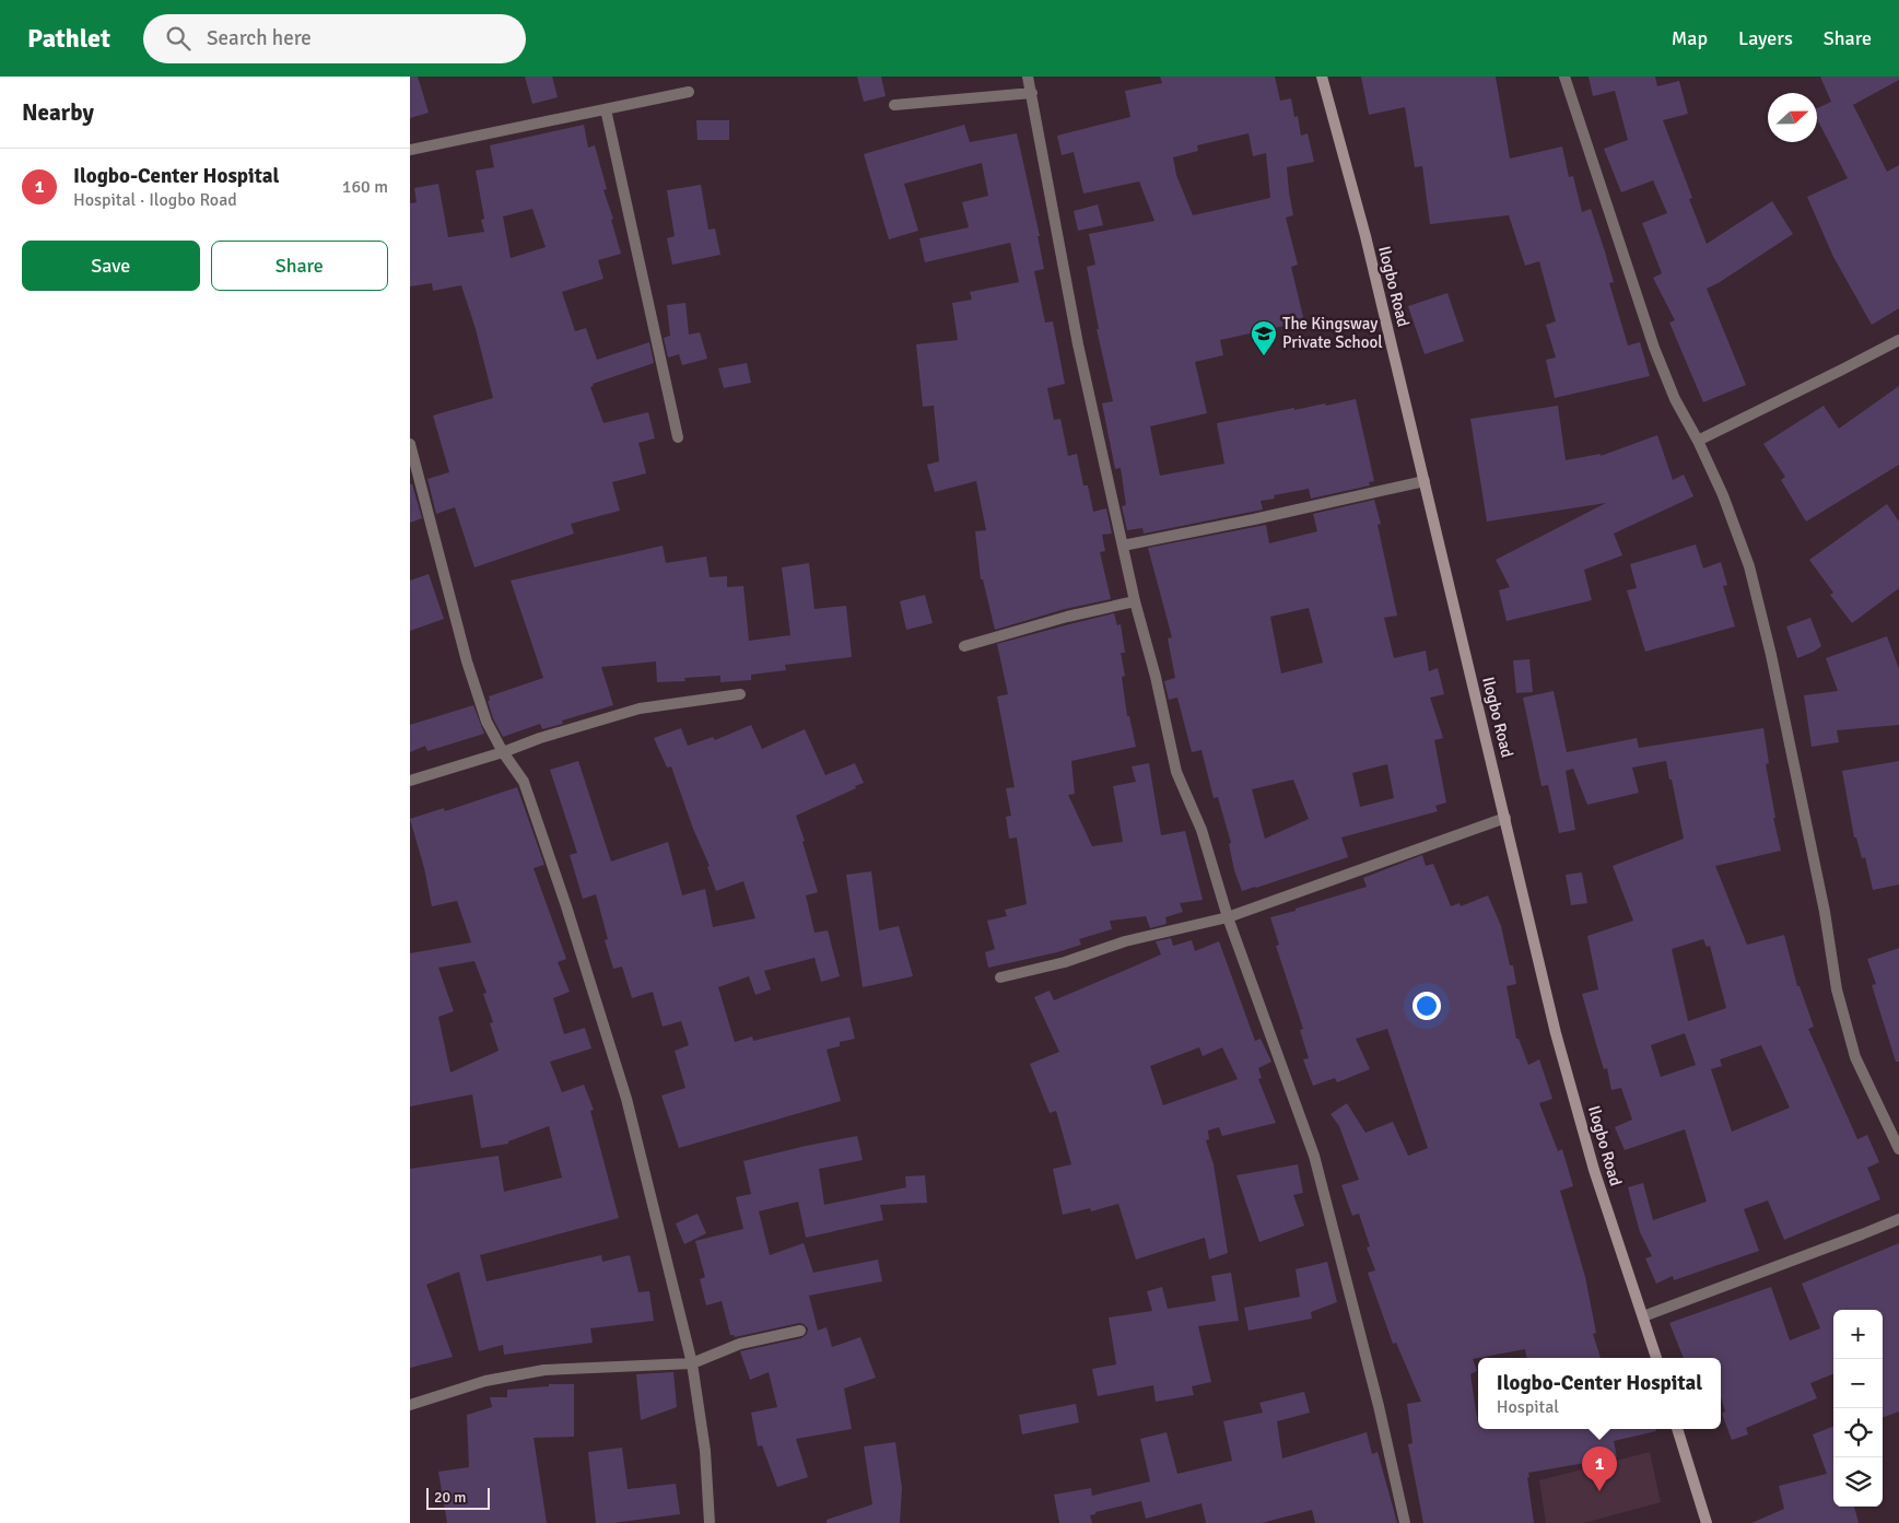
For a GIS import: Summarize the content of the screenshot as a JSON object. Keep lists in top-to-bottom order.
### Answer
{
  "streets": {
    "main road": ["Ilogbo Road"]
  },
  "places": {
    "school or university": ["The Kingsway Private School"]
  },
  "scale_bar": "20 m",
  "north": "right",
  "page": {
    "header": "Pathlet",
    "search": "Search here",
    "nav": ["Map", "Layers", "Share"],
    "heading": "Nearby",
    "list": [
      {
        "mark": "1",
        "name": "Ilogbo-Center Hospital",
        "note": "Hospital · Ilogbo Road",
        "value": "160 m"
      }
    ],
    "buttons": ["Save", "Share"],
    "map_buttons": ["+", "−"],
    "popup": ["Ilogbo-Center Hospital", "Hospital"],
    "pins": "1",
    "scale": "20 m"
  }
}
